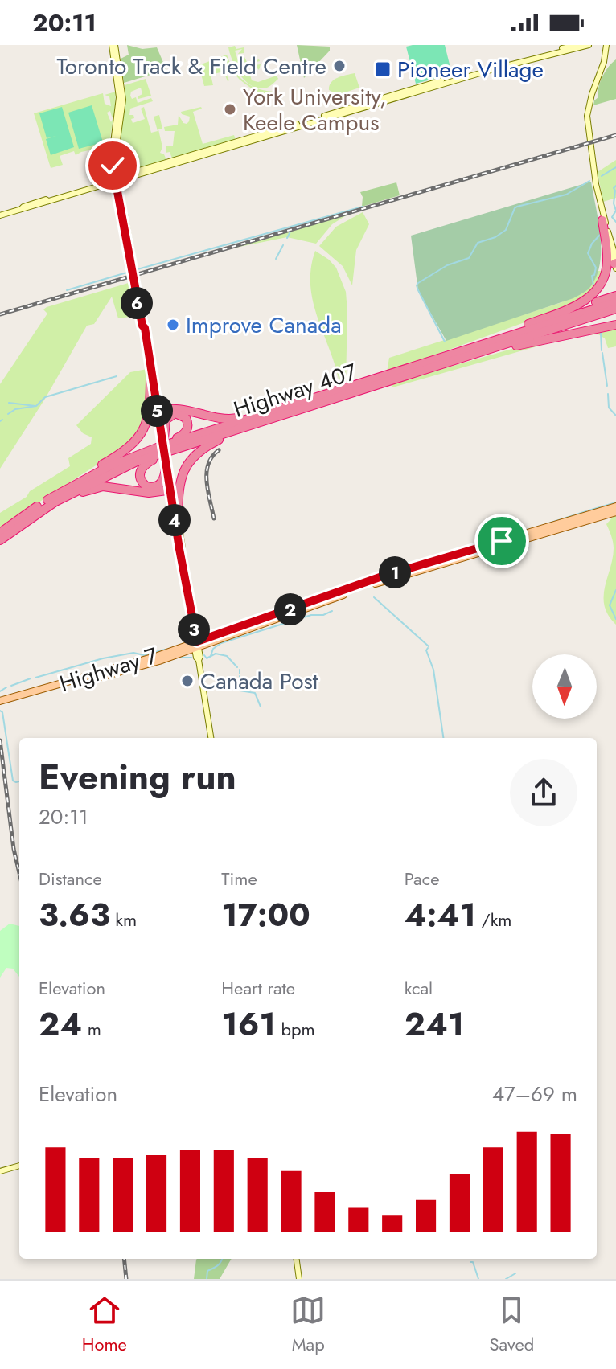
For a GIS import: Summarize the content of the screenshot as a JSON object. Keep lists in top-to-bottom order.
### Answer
{
  "streets": {
    "highway": ["Highway 407"],
    "main road": ["Highway 7"]
  },
  "places": {
    "other": [
      "Toronto Track & Field Centre",
      "York University, Keele Campus",
      "Improve Canada",
      "Canada Post"
    ],
    "transit": ["Pioneer Village"]
  },
  "north": "bottom",
  "page": {
    "status": "20:11",
    "pins": [
      "6",
      "5",
      "4",
      "1",
      "2",
      "3"
    ],
    "heading": ["Evening run", "20:11"],
    "stats": [
      ["Distance", "3.63 km"],
      ["Time", "17:00"],
      ["Pace", "4:41 /km"],
      ["Elevation", "24 m"],
      ["Heart rate", "161 bpm"],
      ["kcal", "241"]
    ],
    "chart": ["Elevation", "47–69 m"],
    "tabs": ["Home", "Map", "Saved"]
  }
}
